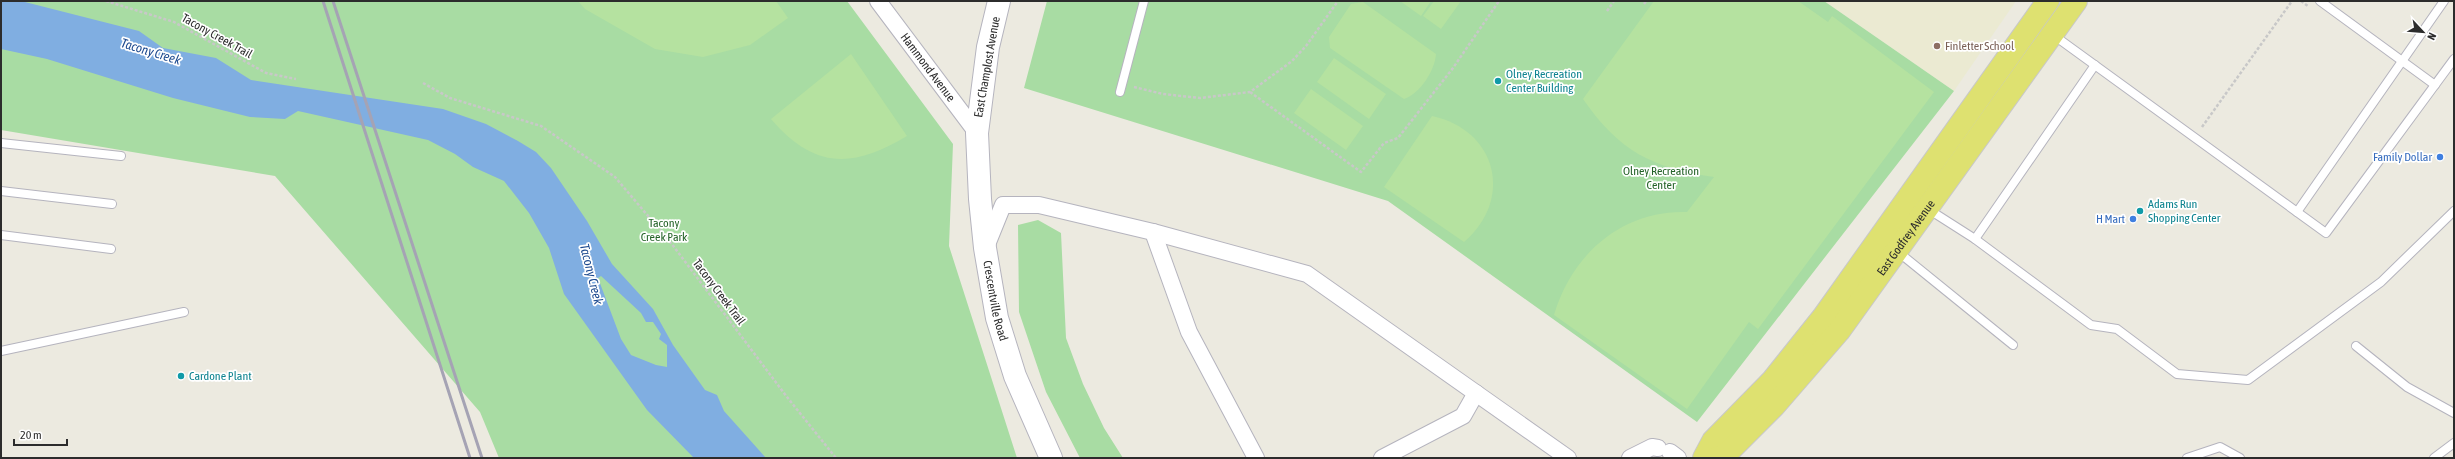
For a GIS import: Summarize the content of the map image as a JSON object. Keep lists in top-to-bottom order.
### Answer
{
  "streets": {
    "main road": ["East Godfrey Avenue"],
    "street": ["Hammond Avenue", "East Champlost Avenue", "Crescentville Road"],
    "path": ["Tacony Creek Trail"]
  },
  "crossings": [
    ["Hammond Avenue", "East Champlost Avenue"],
    ["Hammond Avenue", "Crescentville Road"],
    ["East Champlost Avenue", "Crescentville Road"]
  ],
  "water": ["Tacony Creek"],
  "parks": ["Olney Recreation Center", "Tacony Creek Park"],
  "places": [
    "Finletter School",
    "Olney Recreation Center Building",
    "Family Dollar",
    "Adams Run Shopping Center",
    "H Mart",
    "Cardone Plant"
  ],
  "scale_bar": "20 m",
  "north": "bottom right"
}
